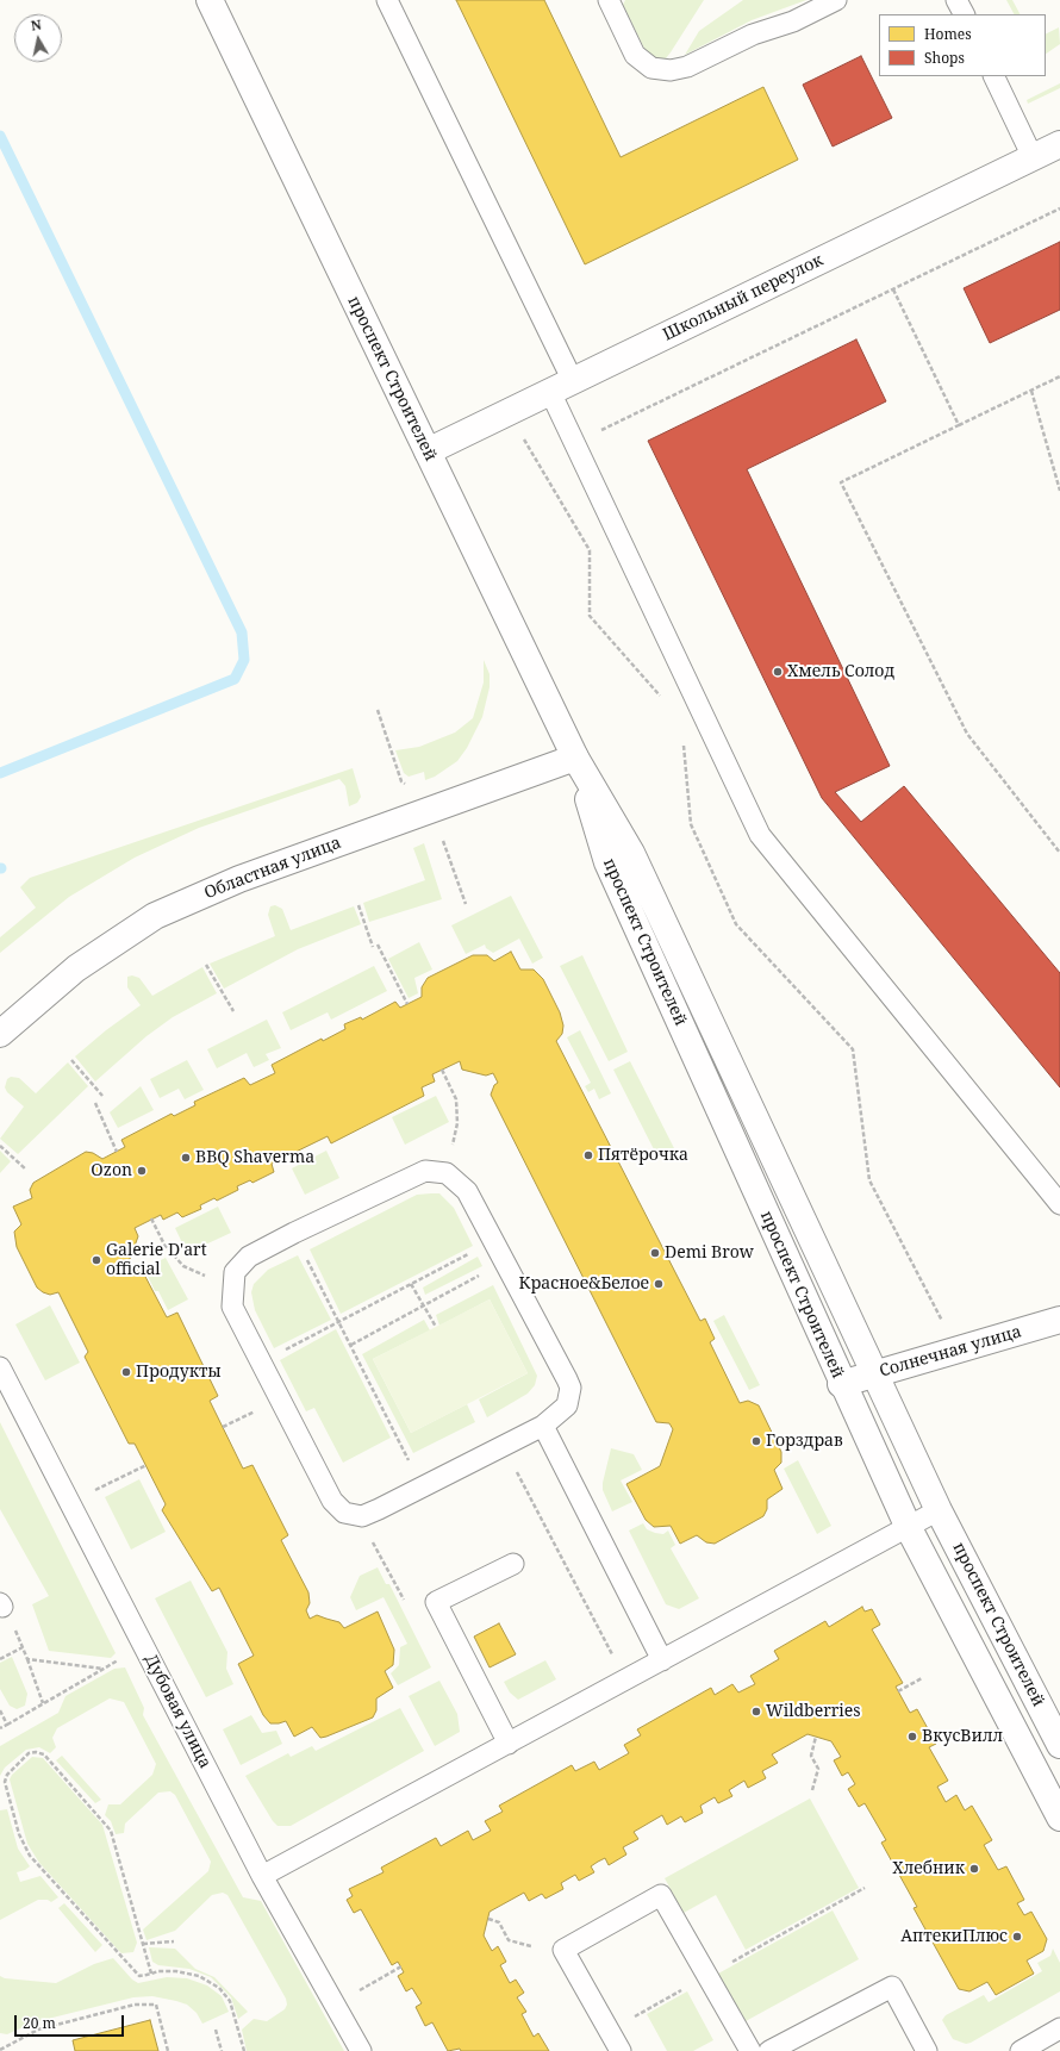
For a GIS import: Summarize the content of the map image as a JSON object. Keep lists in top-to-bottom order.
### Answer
{
  "streets": {
    "street": [
      "Школьный переулок",
      "проспект Строителей",
      "Областная улица",
      "Солнечная улица"
    ],
    "lane": ["Дубовая улица"]
  },
  "crossings": [
    ["Школьный переулок", "проспект Строителей"],
    ["проспект Строителей", "Областная улица"],
    ["проспект Строителей", "Солнечная улица"]
  ],
  "places": [
    "Хмель Солод",
    "Пятёрочка",
    "BBQ Shaverma",
    "Ozon",
    "Demi Brow",
    "Galerie D'art official",
    "Красное&Белое",
    "Продукты",
    "Горздрав",
    "Wildberries",
    "ВкусВилл",
    "Хлебник",
    "АптекиПлюс"
  ],
  "legend": ["Homes", "Shops"],
  "scale_bar": "20 m",
  "north": "top"
}
